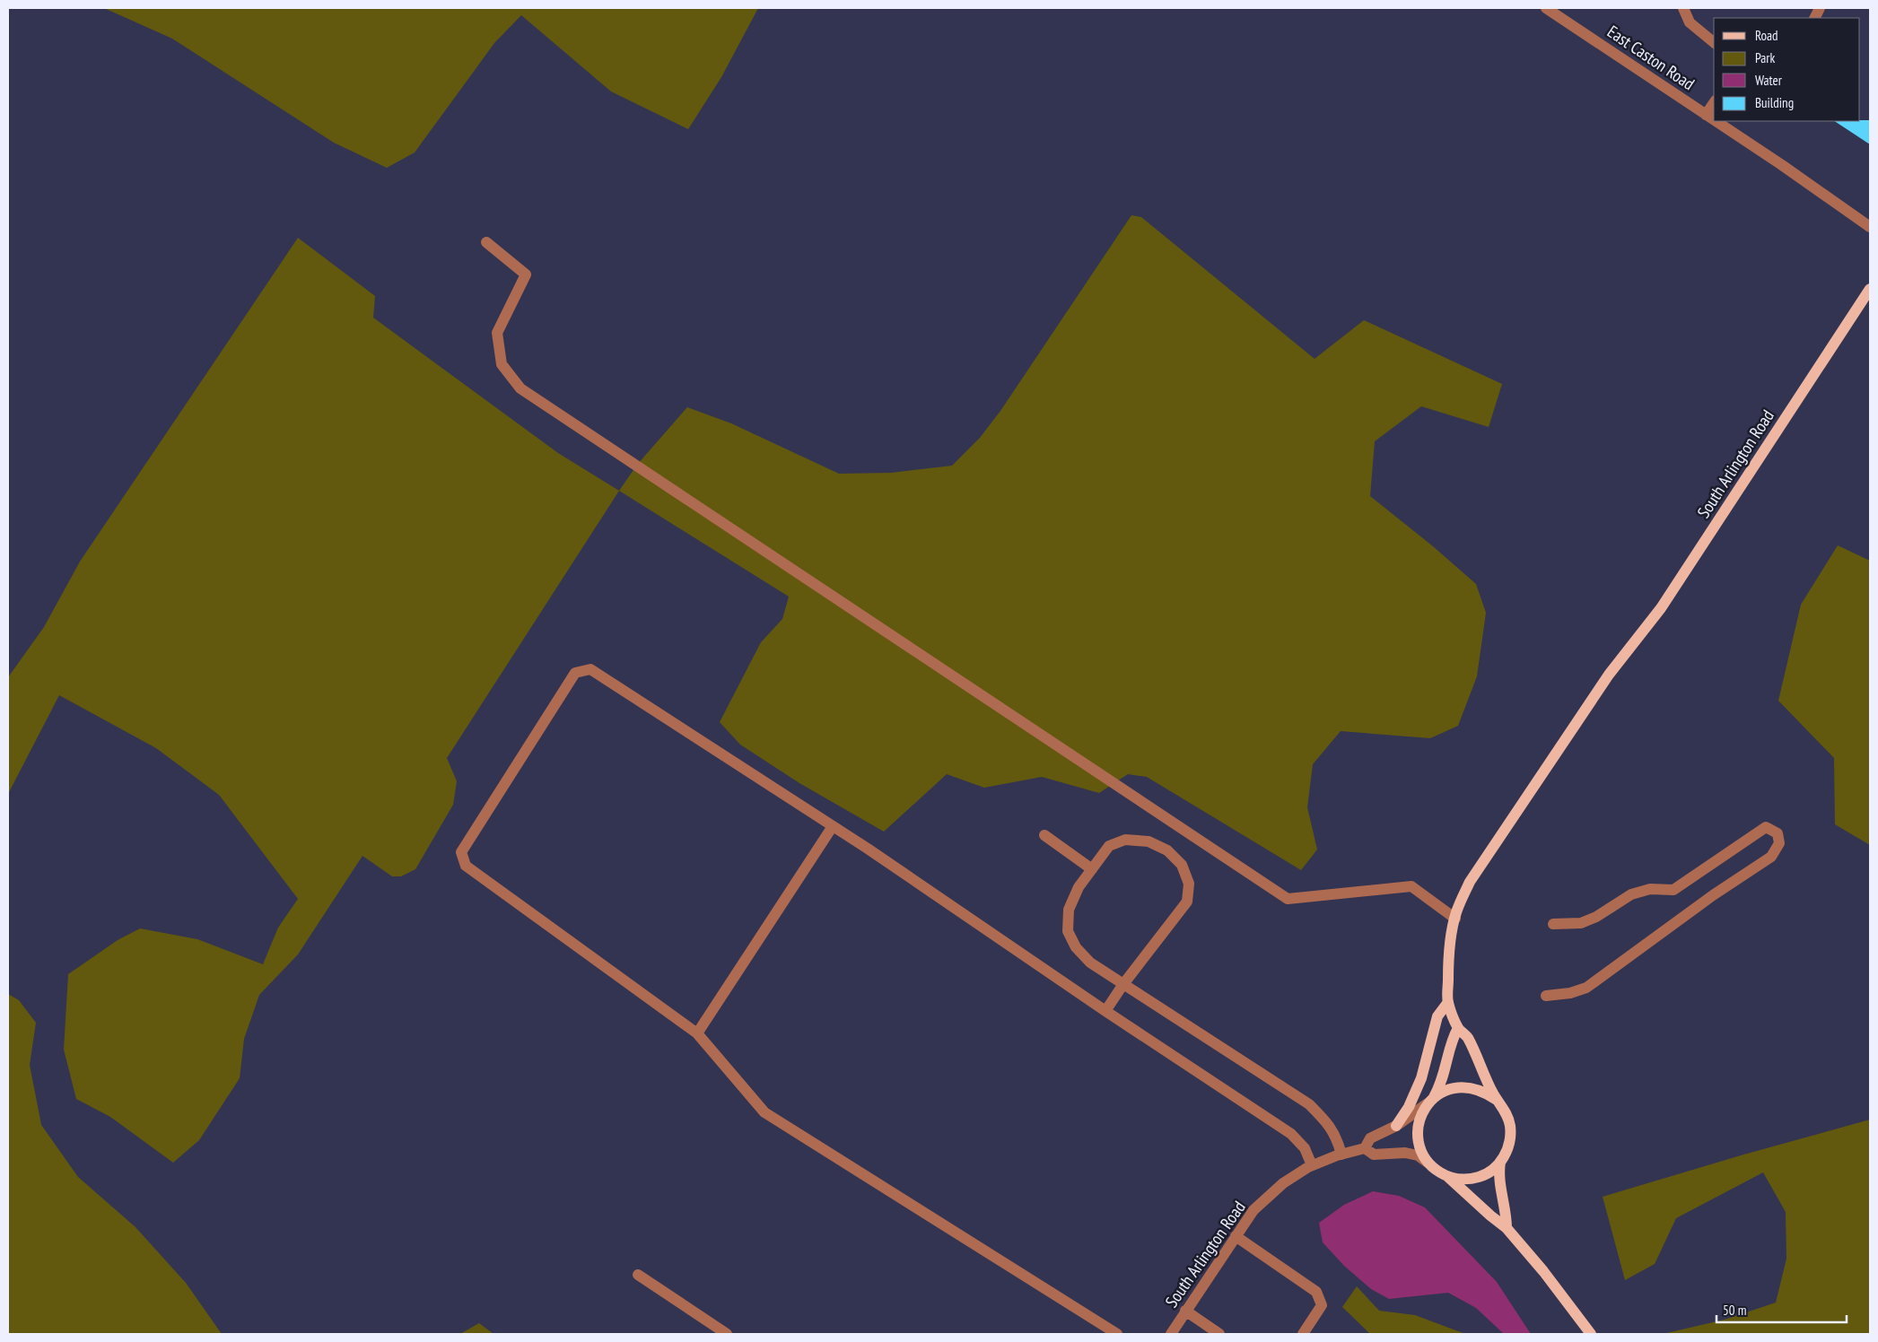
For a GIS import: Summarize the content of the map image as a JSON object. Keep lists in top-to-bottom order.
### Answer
{
  "streets": {
    "main road": ["South Arlington Road"],
    "street": ["East Caston Road"]
  },
  "legend": [
    "Road",
    "Park",
    "Water",
    "Building"
  ],
  "scale_bar": "50 m"
}
